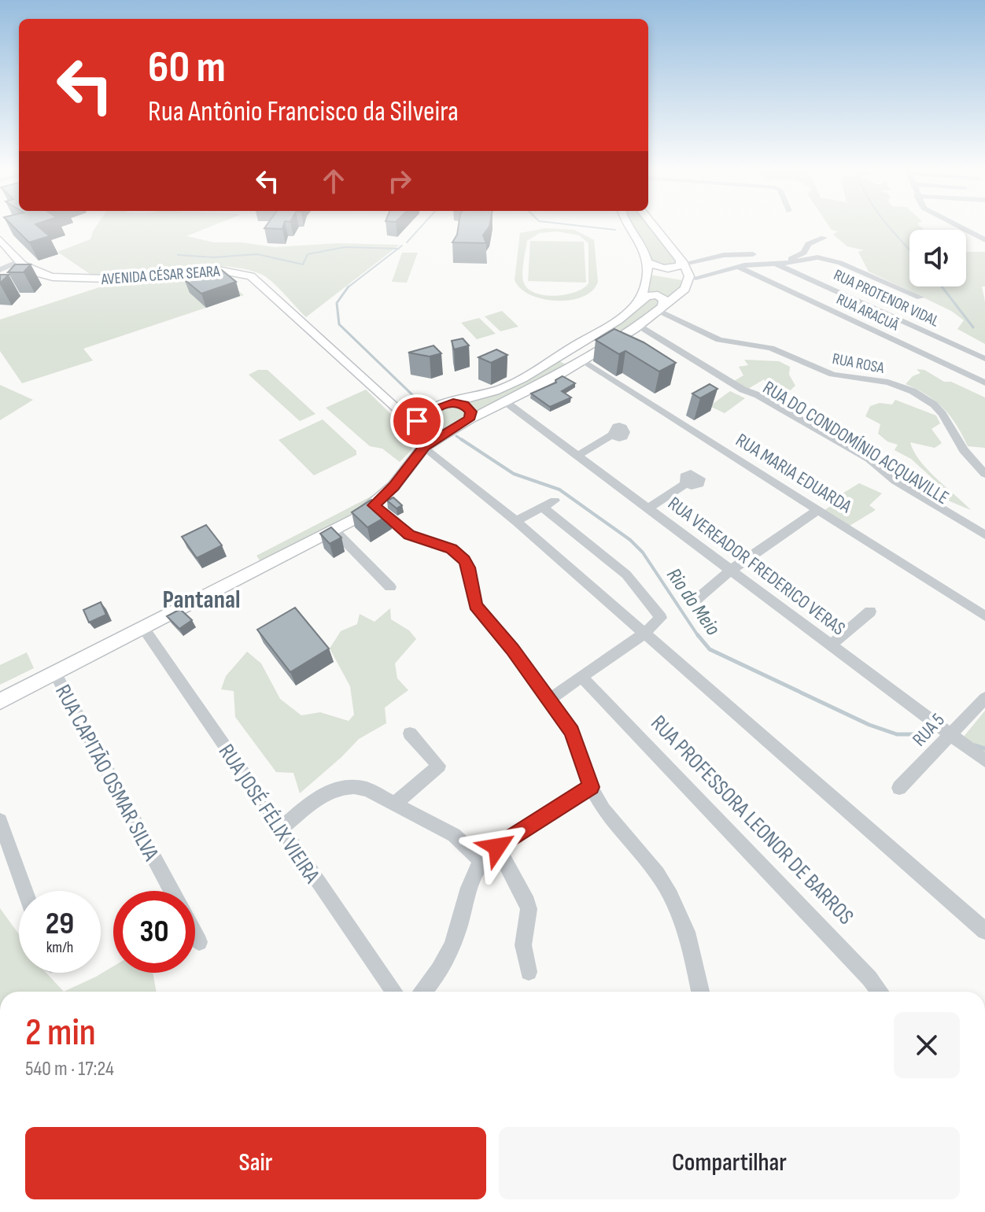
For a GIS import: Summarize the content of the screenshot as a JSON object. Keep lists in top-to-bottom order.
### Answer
{
  "streets": {
    "main road": ["AVENIDA CÉSAR SEARA"],
    "street": [
      "RUA PROTENOR VIDAL",
      "RUA ARACUÃ",
      "RUA ROSA",
      "RUA DO CONDOMÍNIO ACQUAVILLE",
      "RUA MARIA EDUARDA",
      "RUA VEREADOR FREDERICO VERAS",
      "RUA 5",
      "RUA CAPITÃO OSMAR SILVA",
      "RUA JOSÉ FÉLIX VIEIRA",
      "RUA PROFESSORA LEONOR DE BARROS"
    ]
  },
  "crossings": [
    ["RUA VEREADOR FREDERICO VERAS", "RUA 5"]
  ],
  "districts": ["Pantanal"],
  "water": ["Rio do Meio"],
  "page": {
    "turn": ["60 m", "Rua Antônio Francisco da Silveira"],
    "speed": "29 km/h",
    "limit": "30",
    "heading": ["2 min", "540 m · 17:24"],
    "buttons": ["Sair", "Compartilhar"]
  }
}
